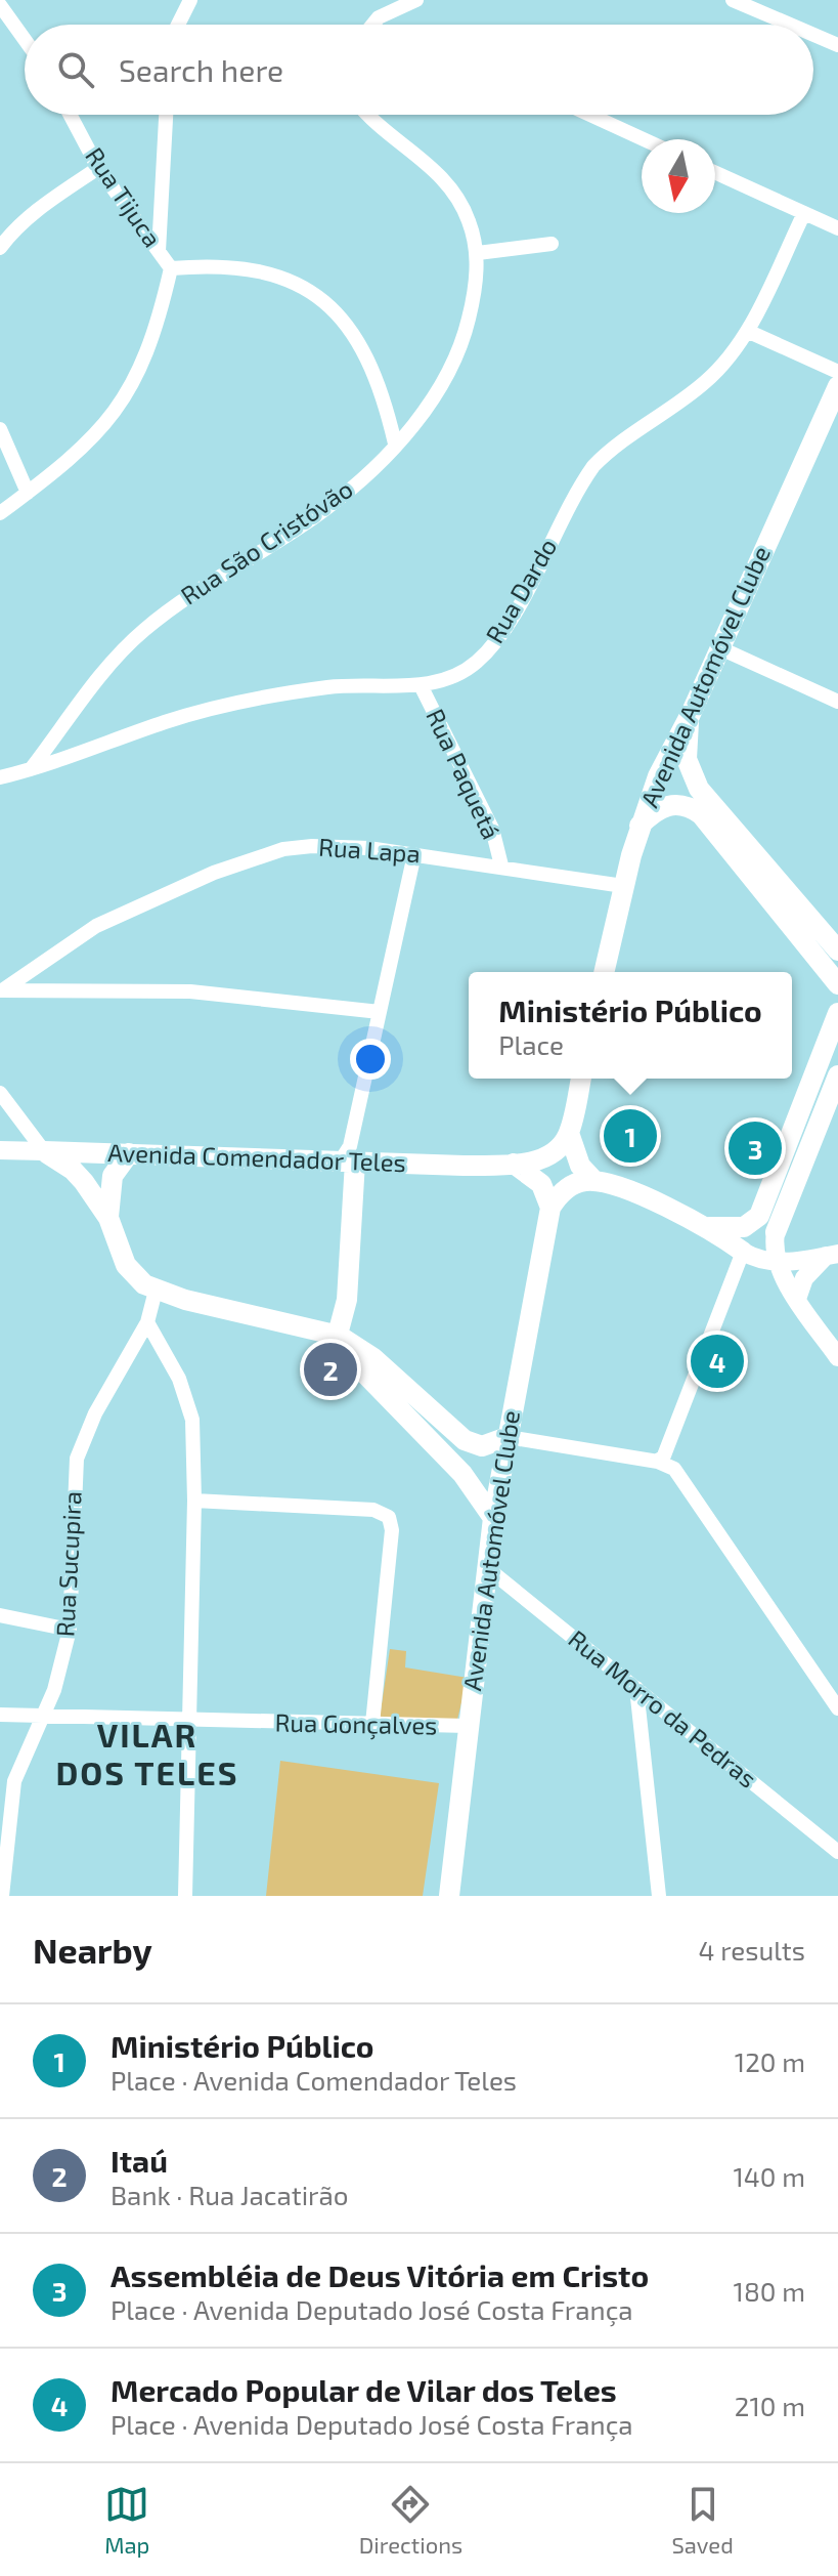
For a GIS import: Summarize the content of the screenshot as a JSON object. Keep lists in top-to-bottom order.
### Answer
{
  "streets": {
    "main road": ["Avenida Automóvel Clube", "Avenida Comendador Teles"],
    "street": [
      "Rua Tijuca",
      "Rua São Cristóvão",
      "Rua Dardo",
      "Rua Paquetá",
      "Rua Lapa",
      "Rua Sucupira",
      "Rua Morro da Pedras",
      "Rua Gonçalves"
    ]
  },
  "crossings": [
    ["Rua Tijuca", "Rua São Cristóvão"],
    ["Rua São Cristóvão", "Rua Dardo"],
    ["Rua Dardo", "Rua Paquetá"],
    ["Avenida Automóvel Clube", "Rua Lapa"],
    ["Avenida Automóvel Clube", "Rua Morro da Pedras"],
    ["Avenida Automóvel Clube", "Rua Gonçalves"],
    ["Rua Paquetá", "Rua Lapa"],
    ["Rua Sucupira", "Rua Gonçalves"]
  ],
  "districts": ["VILAR DOS TELES"],
  "north": "bottom",
  "page": {
    "search": "Search here",
    "popup": ["Ministério Público", "Place"],
    "pins": [
      "1",
      "3",
      "4",
      "2"
    ],
    "heading": ["Nearby", "4 results"],
    "list": [
      {
        "mark": "1",
        "name": "Ministério Público",
        "note": "Place · Avenida Comendador Teles",
        "value": "120 m"
      },
      {
        "mark": "2",
        "name": "Itaú",
        "note": "Bank · Rua Jacatirão",
        "value": "140 m"
      },
      {
        "mark": "3",
        "name": "Assembléia de Deus Vitória em Cristo",
        "note": "Place · Avenida Deputado José Costa França",
        "value": "180 m"
      },
      {
        "mark": "4",
        "name": "Mercado Popular de Vilar dos Teles",
        "note": "Place · Avenida Deputado José Costa França",
        "value": "210 m"
      }
    ],
    "nav": ["Map", "Directions", "Saved"]
  }
}
